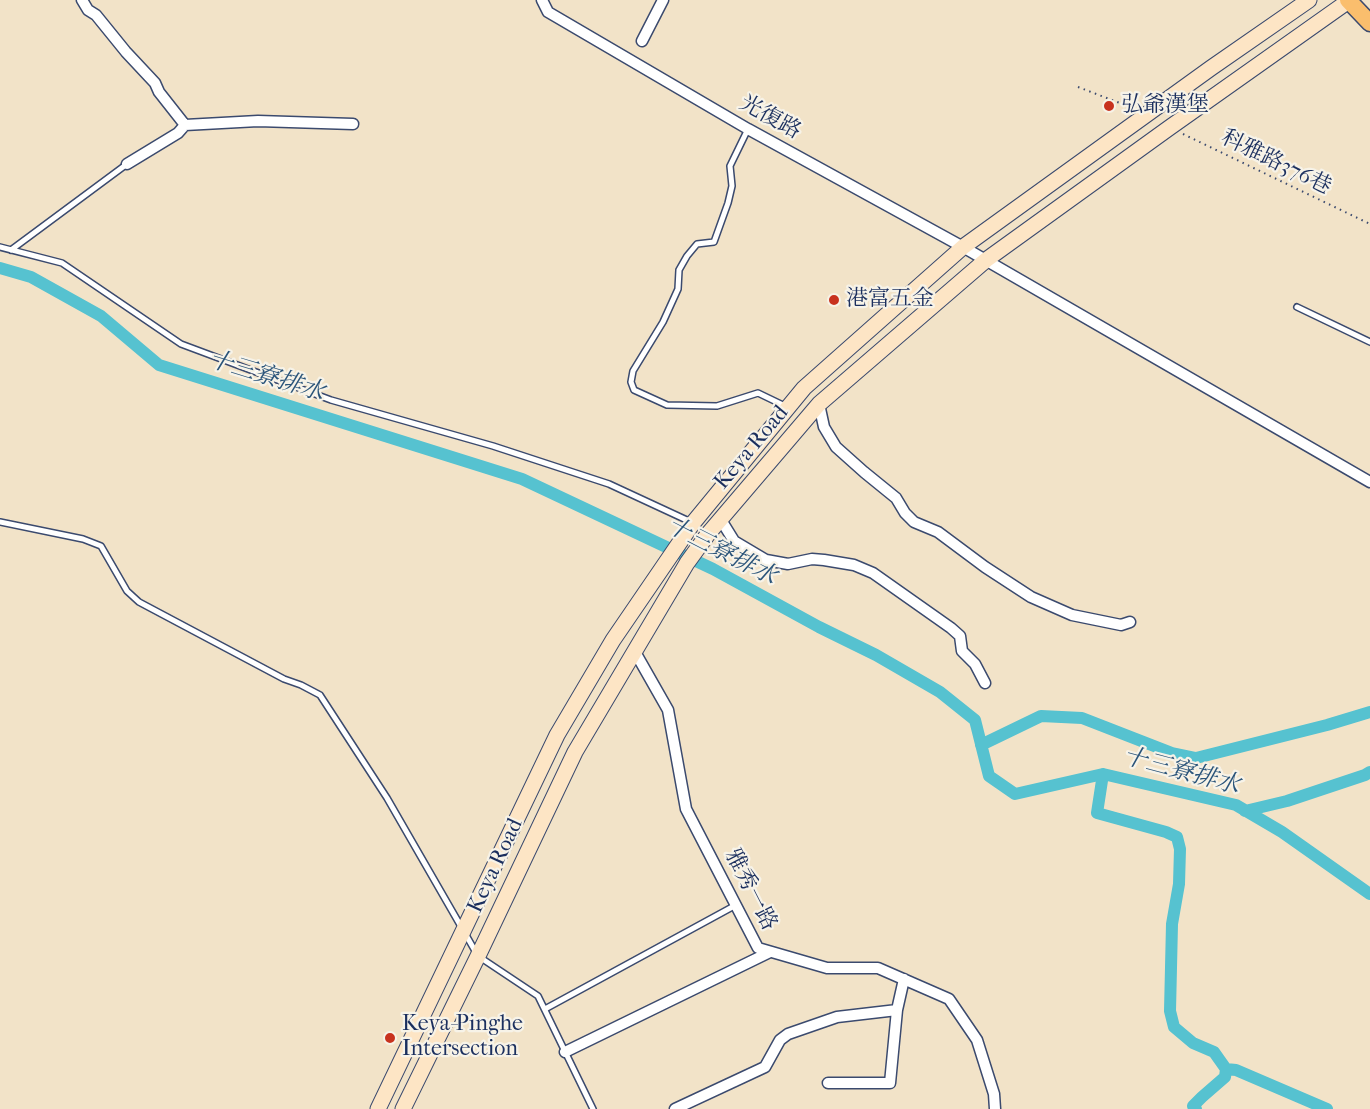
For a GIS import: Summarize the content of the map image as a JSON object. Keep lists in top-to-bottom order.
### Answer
{
  "streets": {
    "street": ["光復路", "Keya Road", "雅秀一路"],
    "path": ["科雅路376巷"]
  },
  "crossings": [
    ["光復路", "Keya Road"],
    ["科雅路376巷", "Keya Road"],
    ["Keya Road", "雅秀一路"]
  ],
  "water": ["十三寮排水"],
  "places": ["弘爺漢堡", "港富五金", "Keya-Pinghe Intersection"]
}
